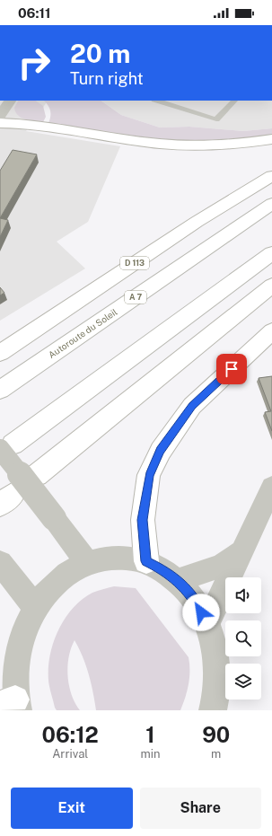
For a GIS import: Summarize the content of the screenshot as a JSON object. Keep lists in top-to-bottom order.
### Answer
{
  "streets": {
    "main road": ["D 113", "A 7", "Autoroute du Soleil"]
  },
  "page": {
    "status": "06:11",
    "turn": ["20 m", "Turn right"],
    "eta": [
      "06:12",
      "Arrival",
      "1",
      "min",
      "90",
      "m"
    ],
    "buttons": ["Exit", "Share"]
  }
}
